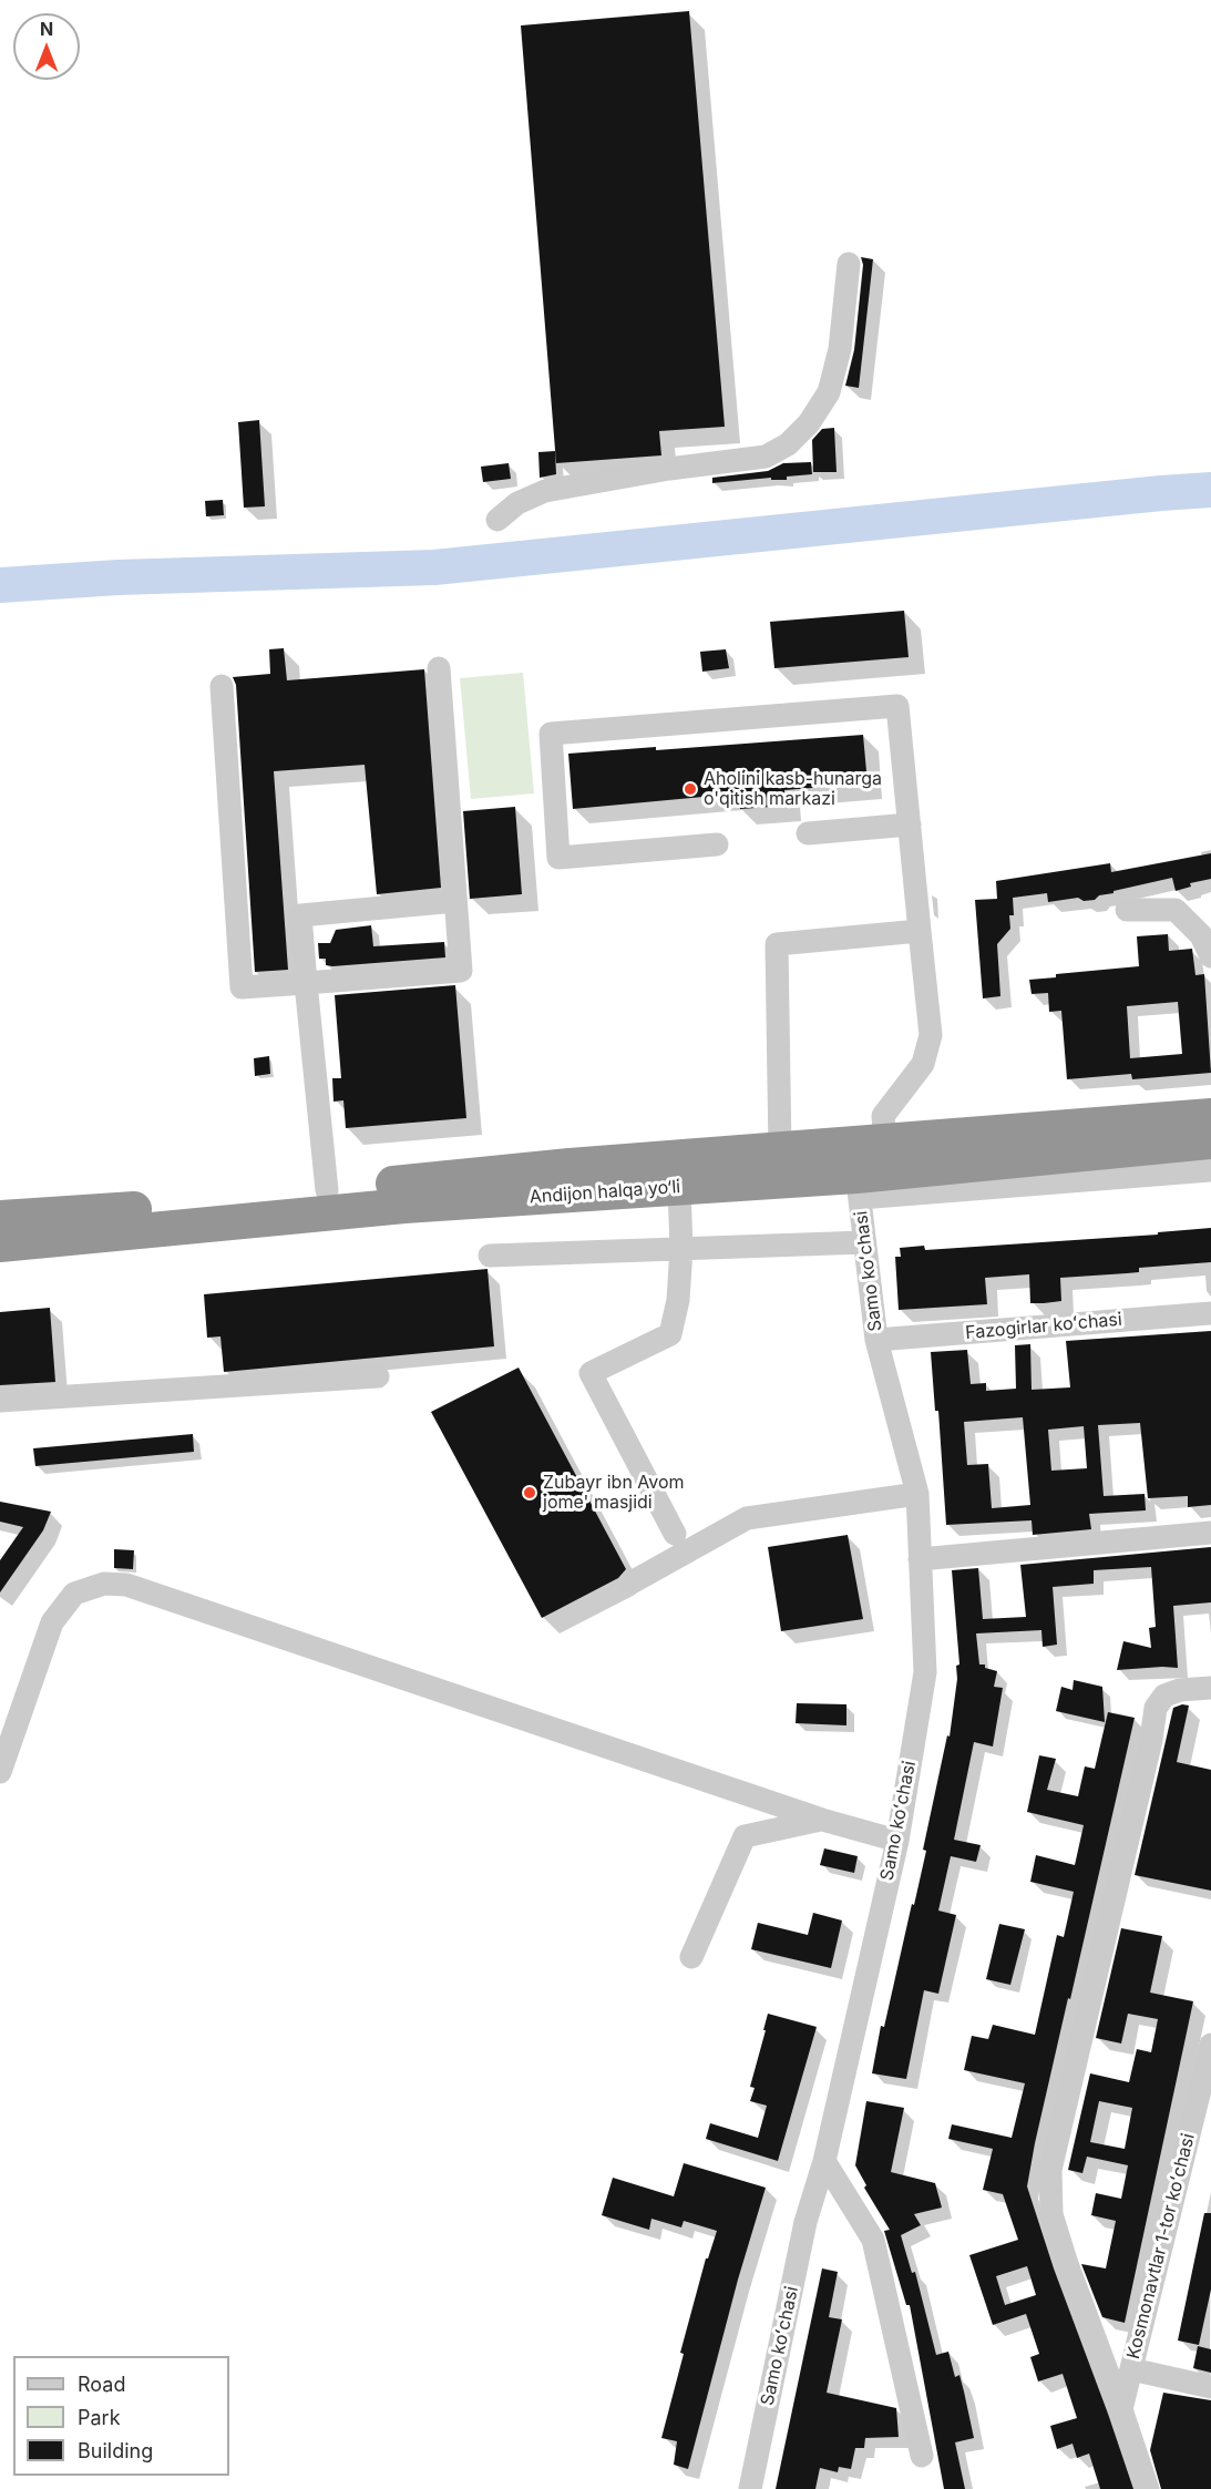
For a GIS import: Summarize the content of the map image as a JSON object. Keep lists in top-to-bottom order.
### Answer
{
  "streets": {
    "highway": ["Andijon halqa yo‘li"],
    "street": ["Samo koʻchasi", "Fazogirlar koʻchasi", "Kosmonavtlar 1-tor koʻchasi"]
  },
  "crossings": [
    ["Andijon halqa yo‘li", "Samo koʻchasi"],
    ["Samo koʻchasi", "Fazogirlar koʻchasi"]
  ],
  "places": ["Aholini kasb-hunarga o'qitish markazi", "Zubayr ibn Avom jome' masjidi"],
  "legend": ["Road", "Park", "Building"],
  "north": "top"
}
